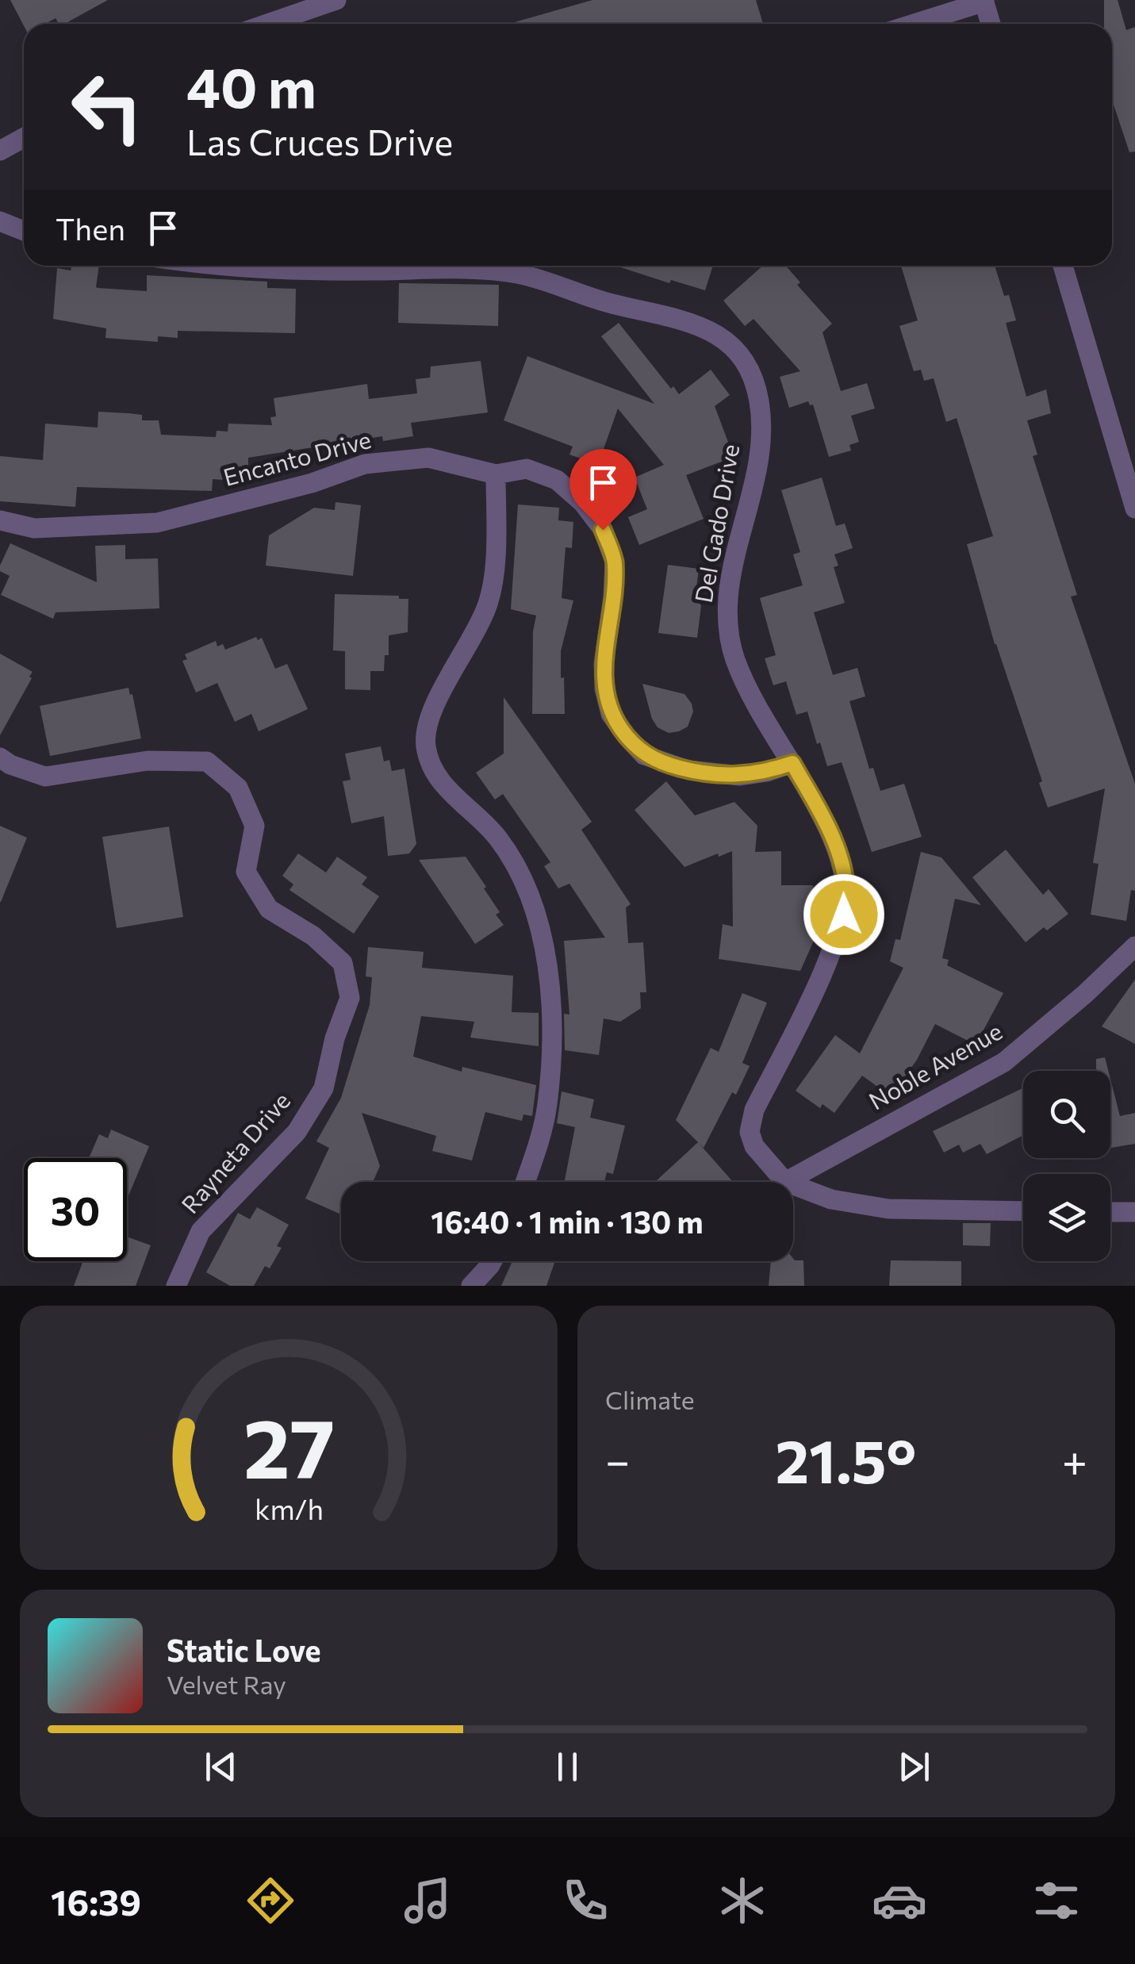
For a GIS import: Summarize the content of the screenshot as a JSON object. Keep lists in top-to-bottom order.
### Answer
{
  "streets": {
    "street": [
      "Encanto Drive",
      "Del Gado Drive",
      "Noble Avenue",
      "Rayneta Drive"
    ]
  },
  "crossings": [
    ["Encanto Drive", "Del Gado Drive"],
    ["Del Gado Drive", "Noble Avenue"]
  ],
  "page": {
    "turn": ["40 m", "Las Cruces Drive"],
    "then": "Then",
    "limit": "30",
    "trip": "16:40 · 1 min · 130 m",
    "tile": "Climate",
    "heat": ["−", "21.5°", "+"],
    "song": ["Static Love", "Velvet Ray"],
    "tabs": "16:39",
    "gauge": ["27", "km/h"]
  }
}
